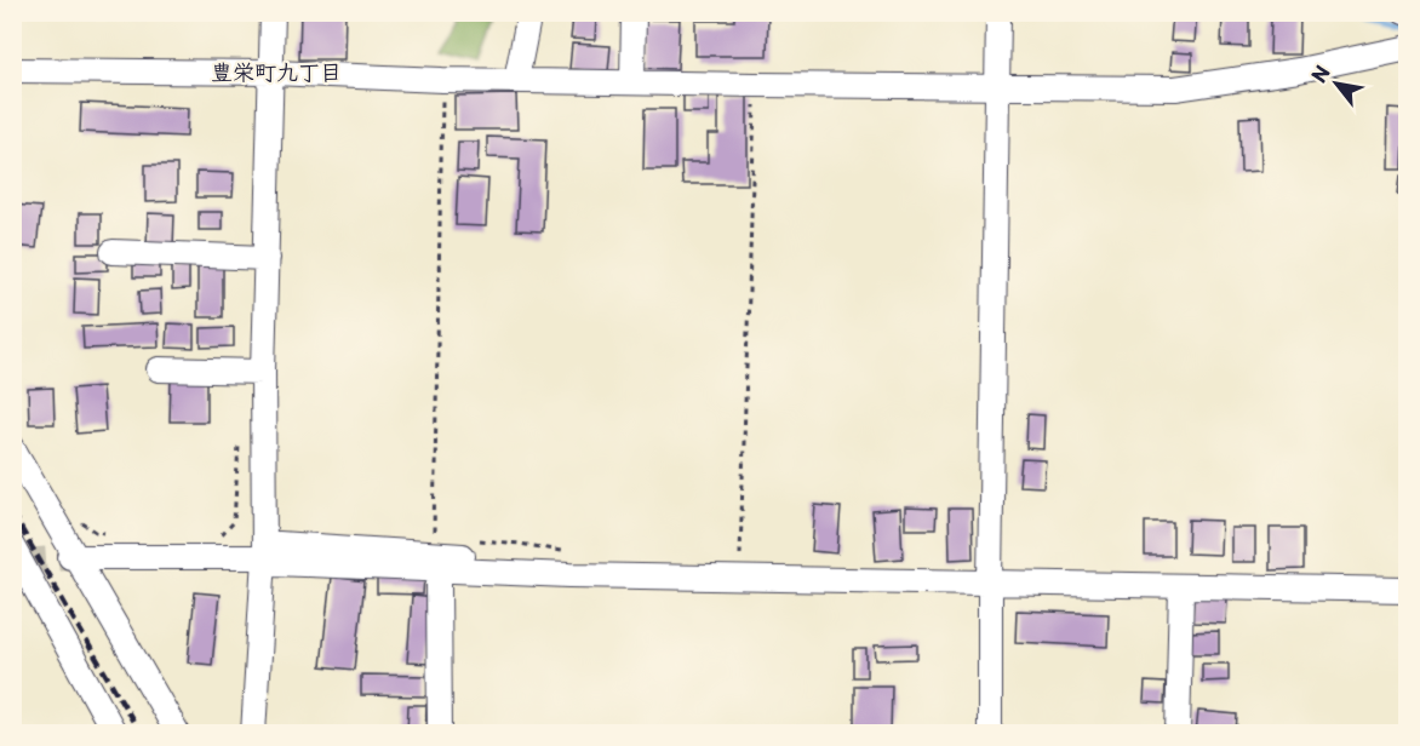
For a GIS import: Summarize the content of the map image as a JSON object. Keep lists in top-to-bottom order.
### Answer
{
  "districts": ["豊栄町九丁目"],
  "north": "top left"
}
